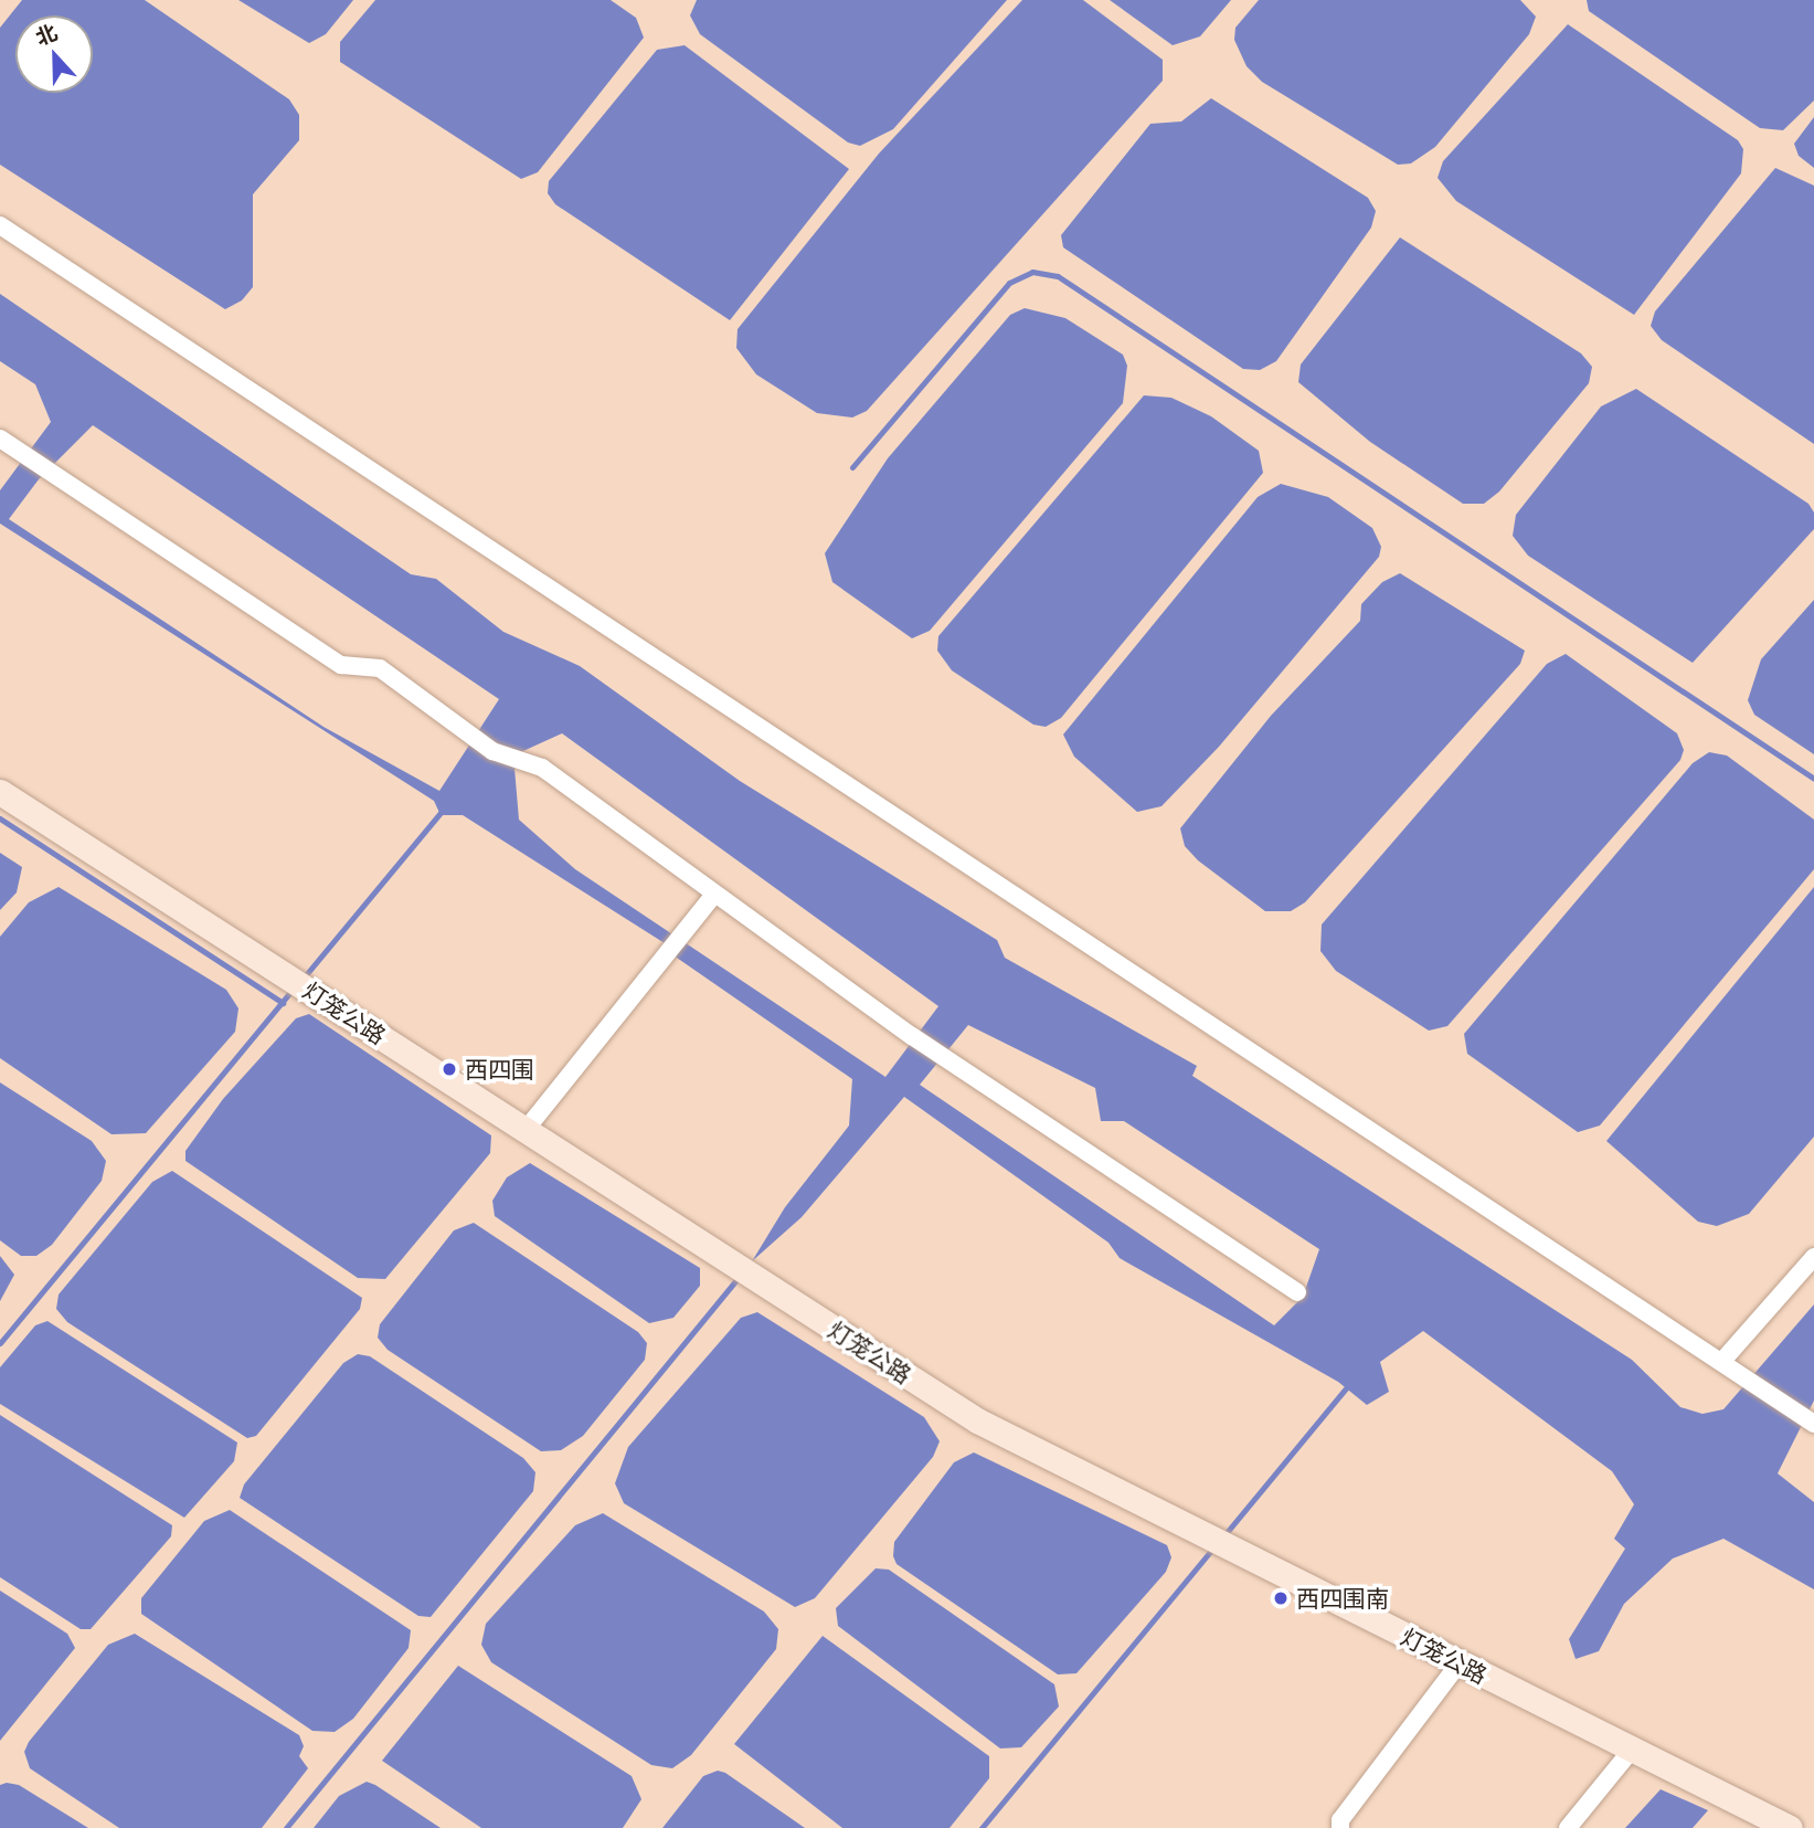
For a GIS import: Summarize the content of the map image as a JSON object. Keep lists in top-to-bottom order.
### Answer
{
  "streets": {
    "street": ["灯笼公路"]
  },
  "places": ["西四围", "西四围南"],
  "north": "top"
}
